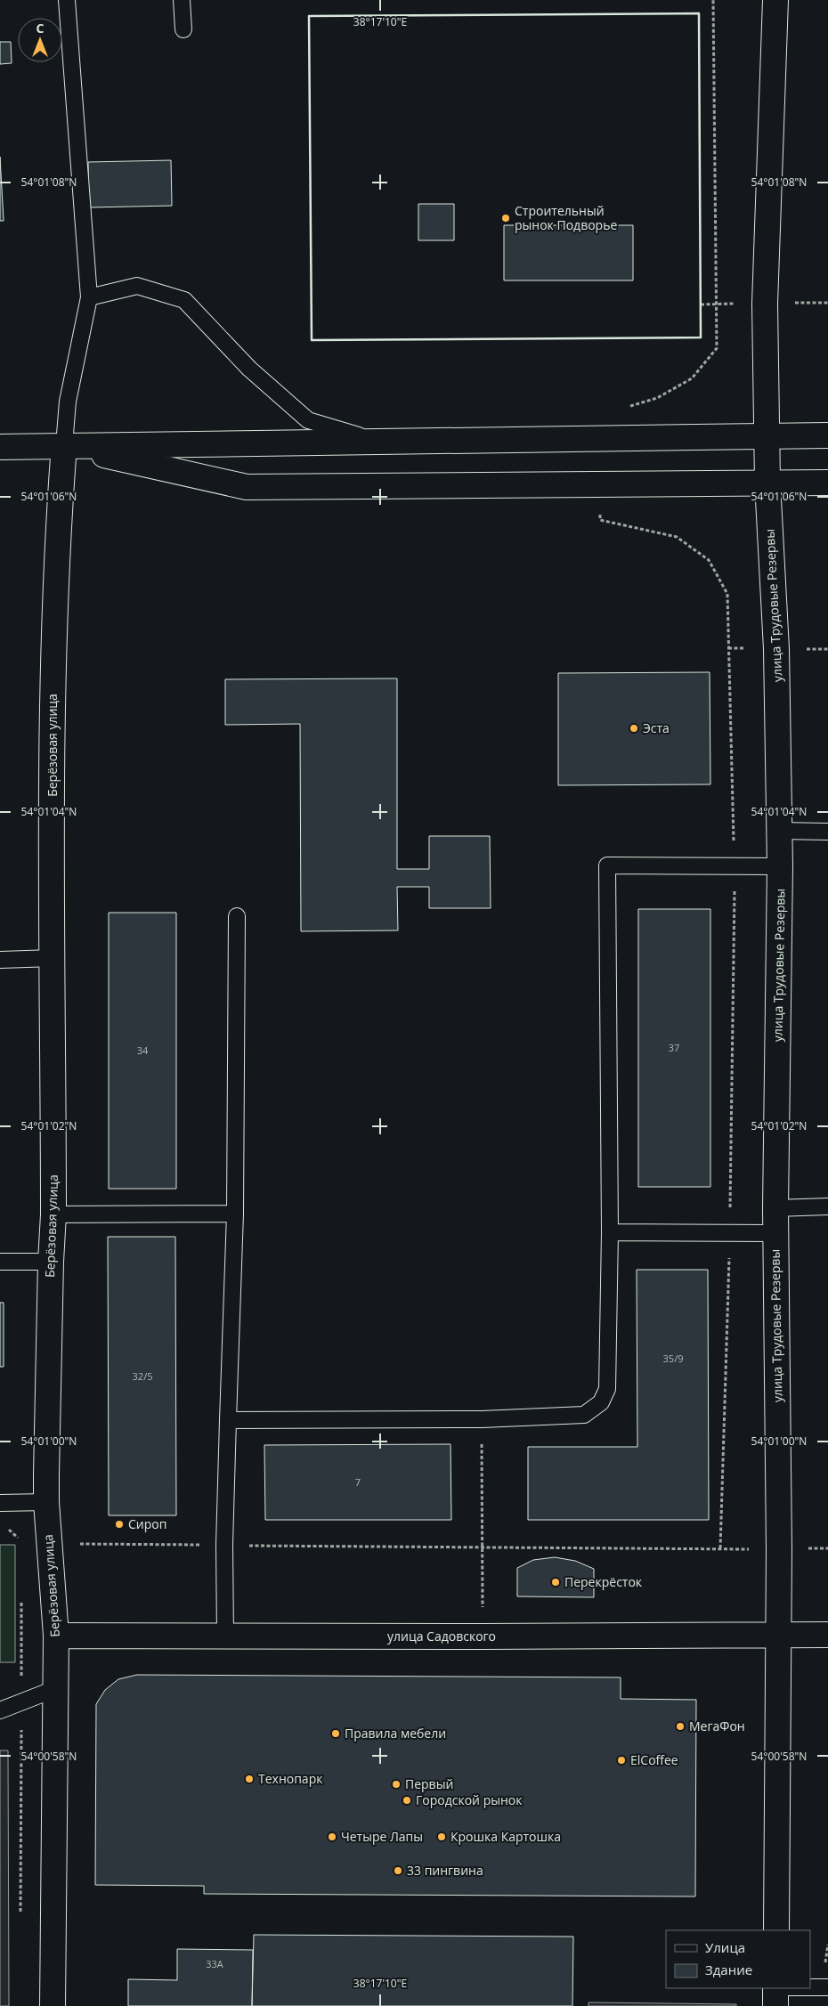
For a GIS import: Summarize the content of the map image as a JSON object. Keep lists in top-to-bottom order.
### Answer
{
  "streets": {
    "street": ["улица Трудовые Резервы", "Берёзовая улица", "улица Садовского"]
  },
  "crossings": [
    ["улица Трудовые Резервы", "улица Садовского"],
    ["Берёзовая улица", "улица Садовского"]
  ],
  "places": [
    "Строительный рынок Подворье",
    "Эста",
    "Сироп",
    "Перекрёсток",
    "МегаФон",
    "Правила мебели",
    "ElCoffee",
    "Технопарк",
    "Первый",
    "Городской рынок",
    "Четыре Лапы",
    "Крошка Картошка",
    "33 пингвина"
  ],
  "house_numbers": [
    "37",
    "34",
    "35/9",
    "32/5",
    "7",
    "33А"
  ],
  "legend": ["Улица", "Здание"],
  "north": "top",
  "coordinates": [
    "38°17'10\"E",
    "54°01'08\"N",
    "54°01'06\"N",
    "54°01'04\"N",
    "54°01'02\"N",
    "54°01'00\"N",
    "54°00'58\"N"
  ]
}
